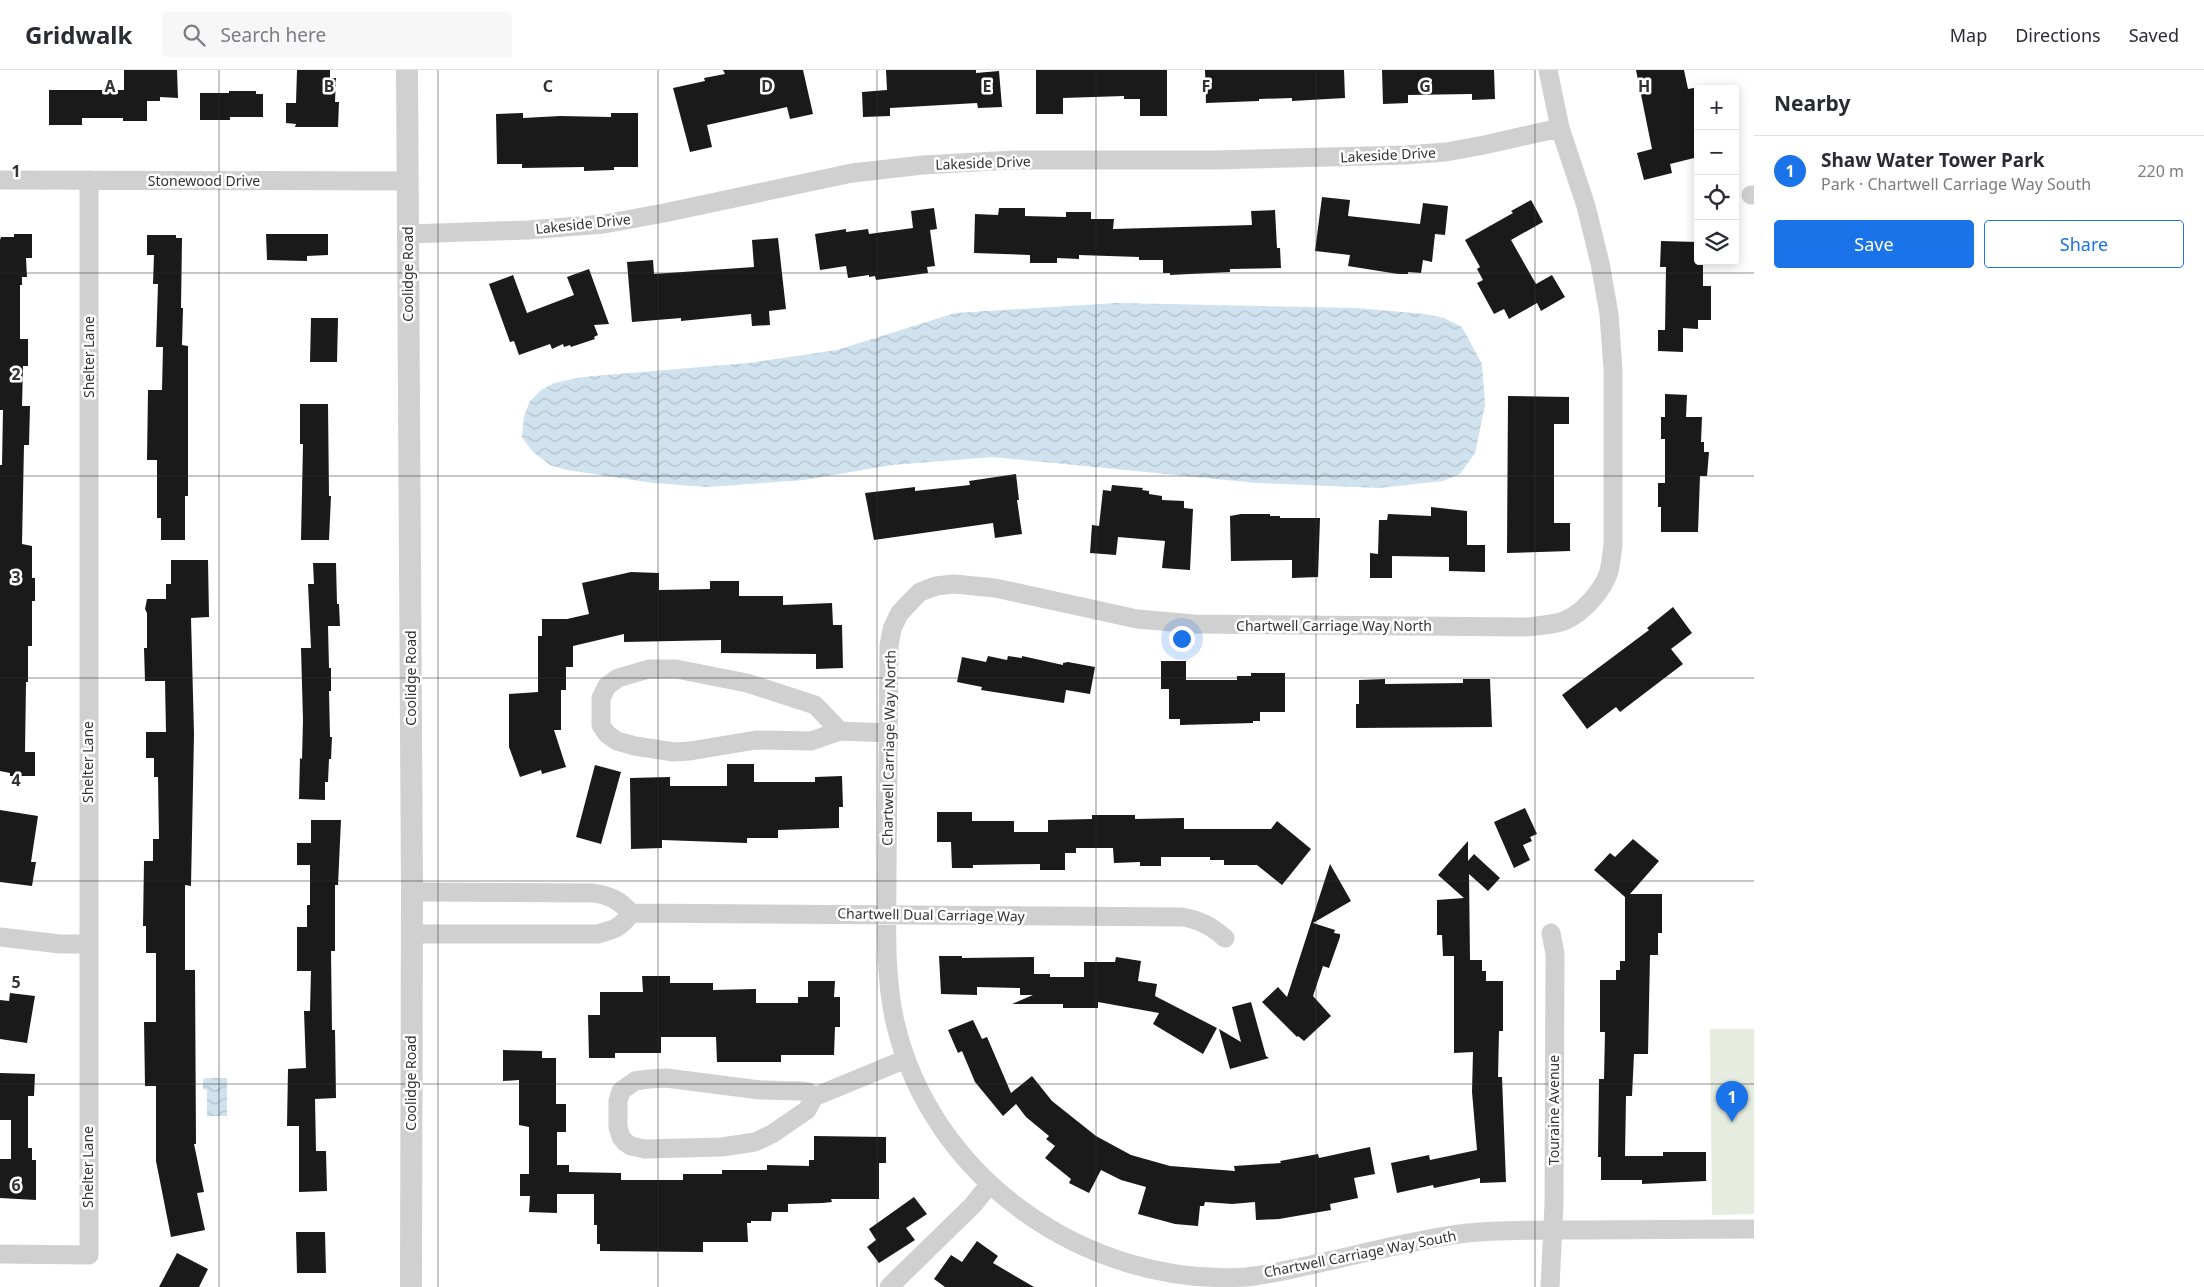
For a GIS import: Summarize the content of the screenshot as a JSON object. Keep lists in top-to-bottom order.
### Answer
{
  "streets": {
    "street": [
      "Lakeside Drive",
      "Stonewood Drive",
      "Coolidge Road",
      "Shelter Lane",
      "Chartwell Carriage Way North",
      "Chartwell Dual Carriage Way",
      "Touraine Avenue",
      "Chartwell Carriage Way South"
    ]
  },
  "crossings": [
    ["Lakeside Drive", "Coolidge Road"],
    ["Lakeside Drive", "Chartwell Carriage Way North"],
    ["Stonewood Drive", "Coolidge Road"],
    ["Stonewood Drive", "Shelter Lane"],
    ["Chartwell Carriage Way North", "Chartwell Dual Carriage Way"],
    ["Chartwell Carriage Way North", "Chartwell Carriage Way South"],
    ["Chartwell Dual Carriage Way", "Chartwell Carriage Way South"],
    ["Touraine Avenue", "Chartwell Carriage Way South"]
  ],
  "page": {
    "header": "Gridwalk",
    "search": "Search here",
    "nav": ["Map", "Directions", "Saved"],
    "heading": "Nearby",
    "map_buttons": ["+", "−"],
    "list": [
      {
        "mark": "1",
        "name": "Shaw Water Tower Park",
        "note": "Park · Chartwell Carriage Way South",
        "value": "220 m"
      }
    ],
    "buttons": ["Save", "Share"],
    "pins": "1"
  },
  "grid": {
    "columns": [
      "A",
      "B",
      "C",
      "D",
      "E",
      "F",
      "G",
      "H"
    ],
    "rows": [
      "1",
      "2",
      "3",
      "4",
      "5",
      "6"
    ]
  }
}
